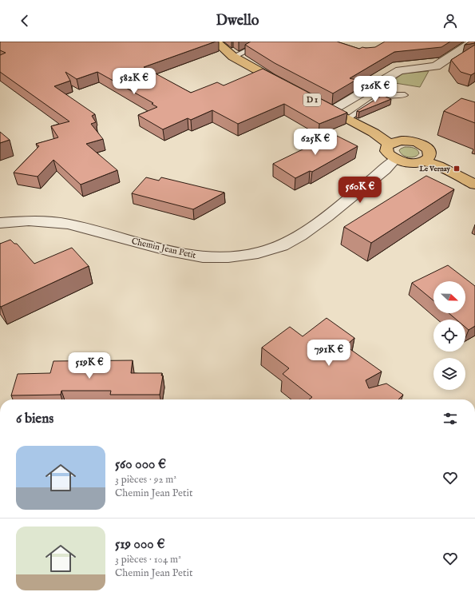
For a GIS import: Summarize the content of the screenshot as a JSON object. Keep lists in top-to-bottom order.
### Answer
{
  "streets": {
    "main road": ["D 1"],
    "street": ["Chemin Jean Petit"]
  },
  "places": {
    "transit": ["Le Vernay"]
  },
  "north": "right",
  "page": {
    "header": "Dwello",
    "price": [
      "582K €",
      "526K €",
      "625K €",
      "560K €",
      "791K €",
      "519K €"
    ],
    "heading": "6 biens",
    "list": [
      {
        "name": "560 000 €",
        "note": "3 pièces · 92 m² · Chemin Jean Petit"
      },
      {
        "name": "519 000 €",
        "note": "3 pièces · 104 m² · Chemin Jean Petit"
      }
    ]
  }
}
